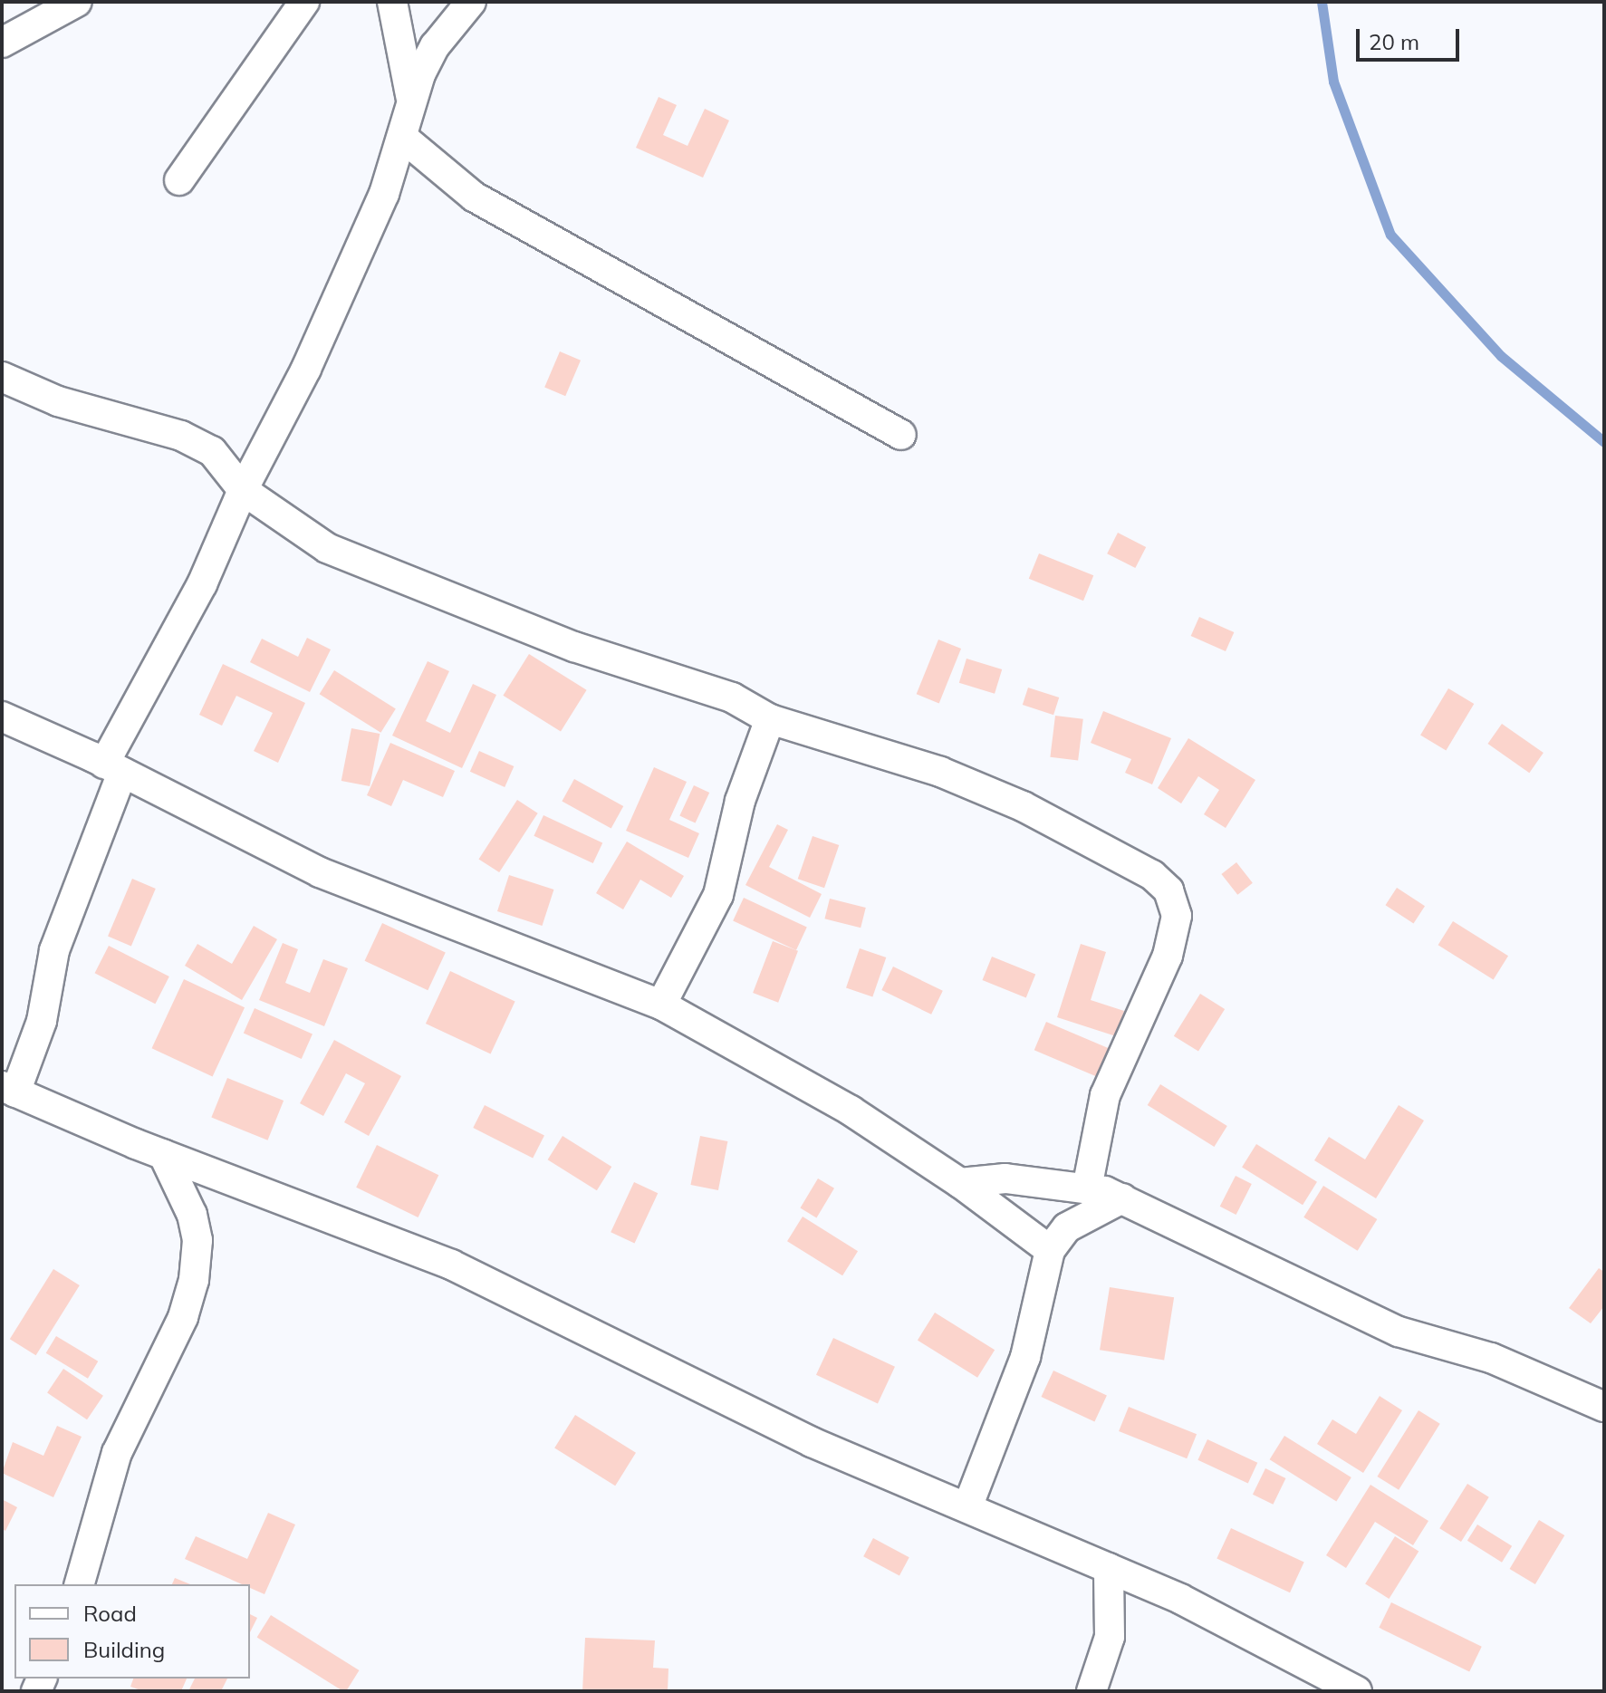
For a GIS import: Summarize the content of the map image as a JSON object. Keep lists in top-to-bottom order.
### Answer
{
  "legend": ["Road", "Building"],
  "scale_bar": "20 m"
}
